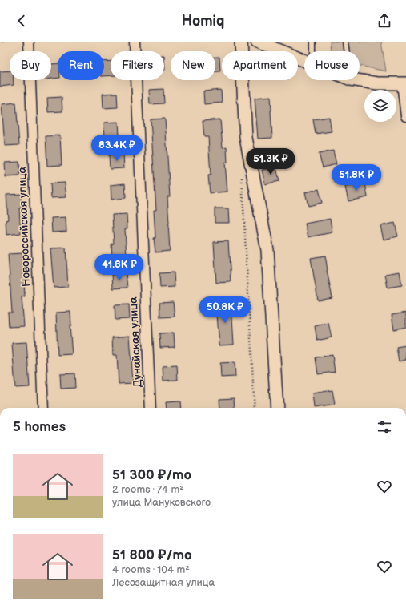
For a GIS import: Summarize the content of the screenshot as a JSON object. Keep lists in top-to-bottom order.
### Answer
{
  "streets": {
    "street": ["Новороссийская улица", "Дунайская улица"]
  },
  "page": {
    "header": "Homiq",
    "chip": [
      "Buy",
      "Rent",
      "Filters",
      "New",
      "Apartment",
      "House"
    ],
    "price": [
      "83.4K ₽",
      "51.3K ₽",
      "51.8K ₽",
      "41.8K ₽",
      "50.8K ₽"
    ],
    "heading": "5 homes",
    "list": [
      {
        "name": "51 300 ₽/mo",
        "note": "2 rooms · 74 m² · улица Мануковского"
      },
      {
        "name": "51 800 ₽/mo",
        "note": "4 rooms · 104 m² · Лесозащитная улица"
      }
    ]
  }
}
